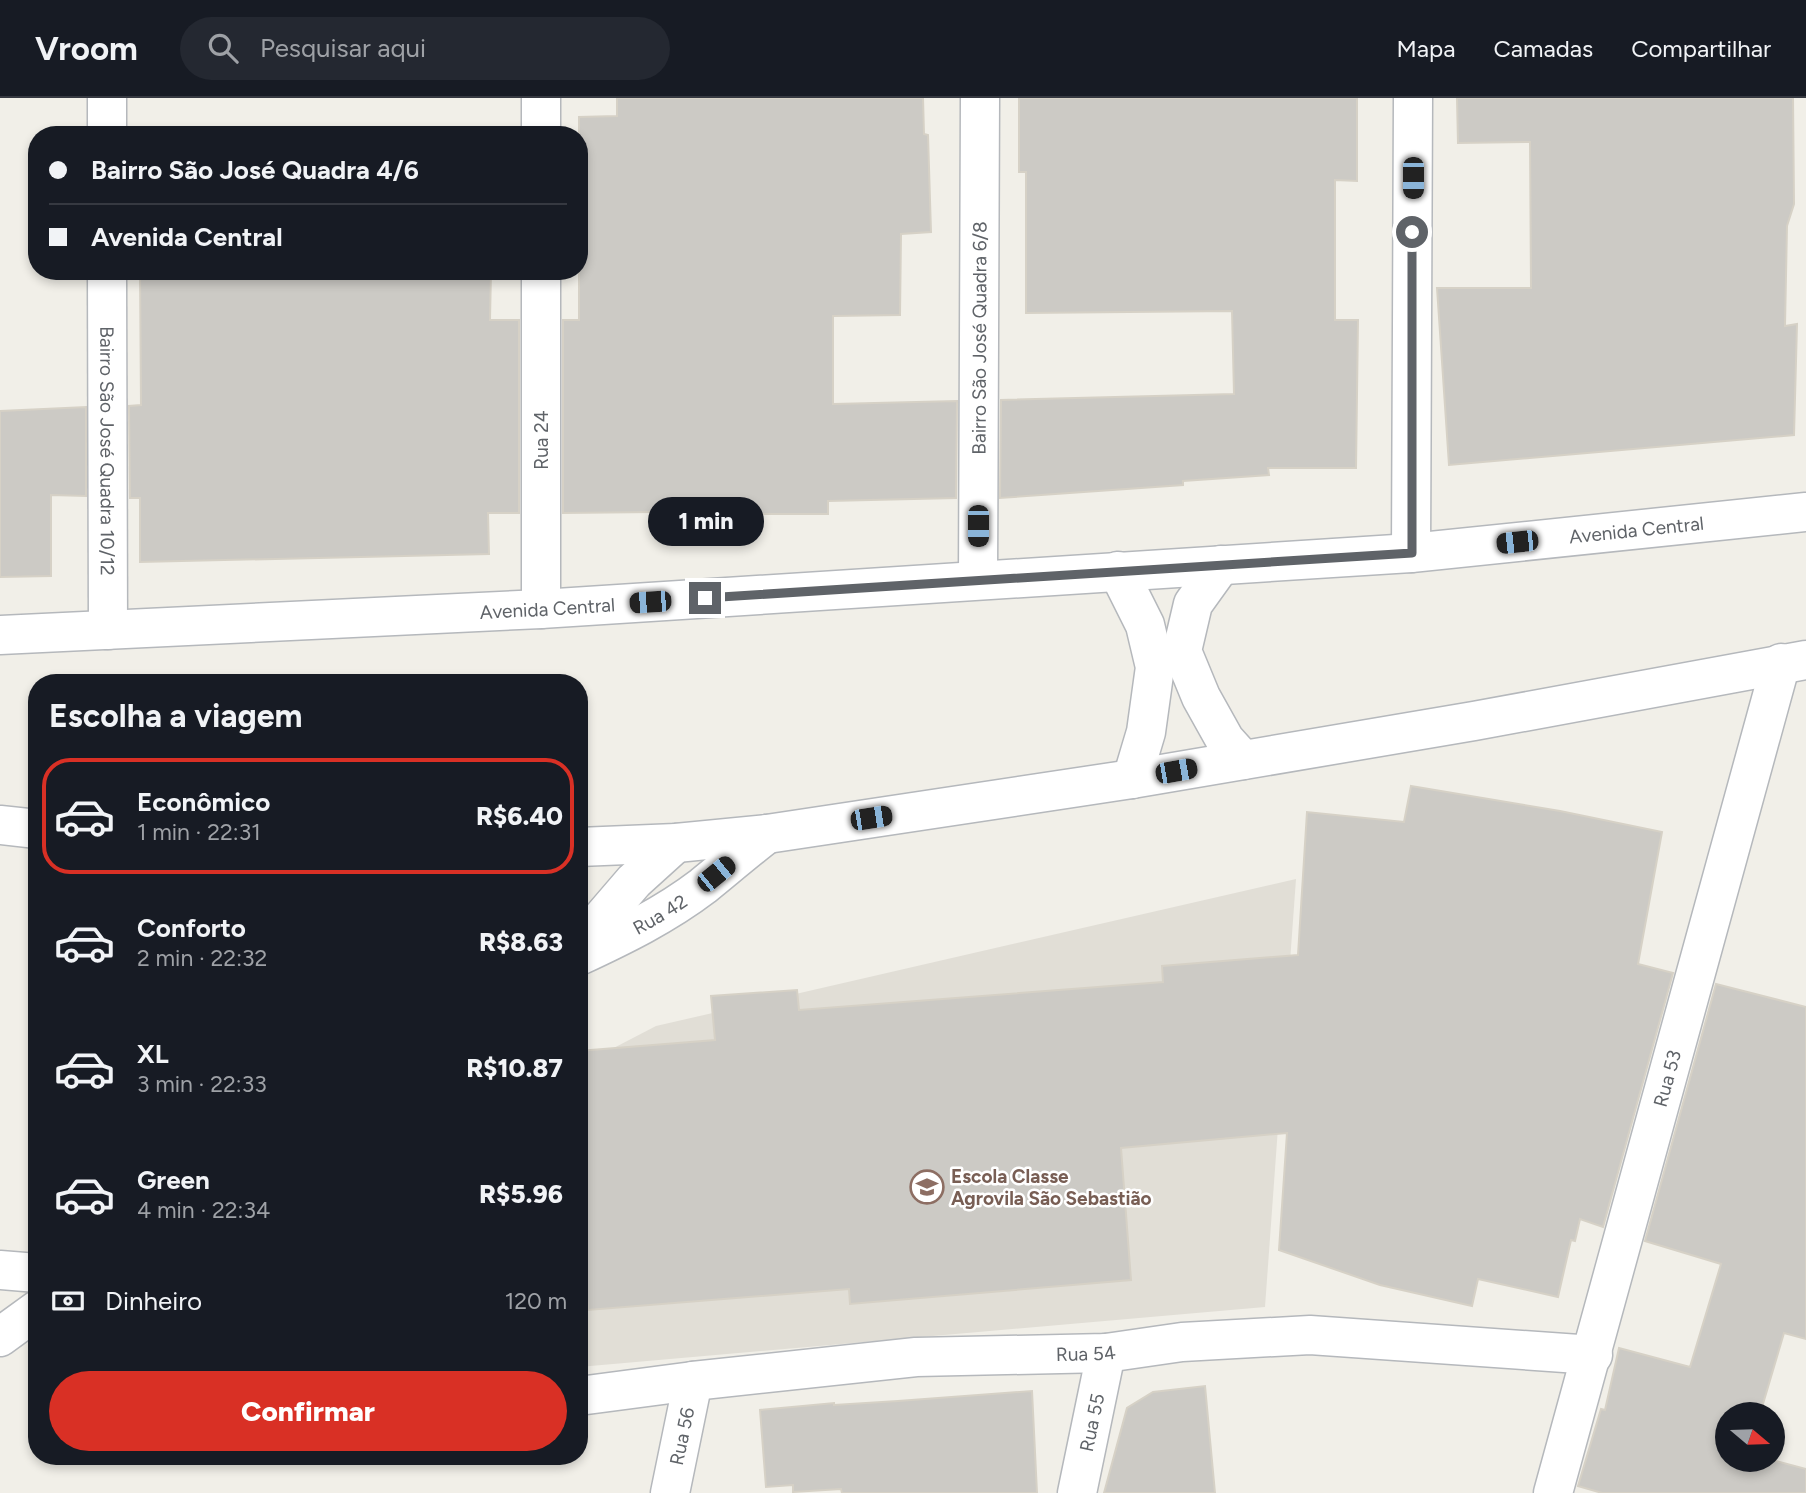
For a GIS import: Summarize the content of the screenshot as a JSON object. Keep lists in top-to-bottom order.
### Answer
{
  "streets": {
    "street": [
      "Bairro São José Quadra 6/8",
      "Rua 24",
      "Bairro São José Quadra 10/12",
      "Avenida Central",
      "Rua 42",
      "Rua 53",
      "Rua 54",
      "Rua 55",
      "Rua 56"
    ]
  },
  "crossings": [
    ["Bairro São José Quadra 6/8", "Avenida Central"],
    ["Rua 24", "Avenida Central"],
    ["Bairro São José Quadra 10/12", "Avenida Central"],
    ["Rua 53", "Rua 54"],
    ["Rua 54", "Rua 55"],
    ["Rua 54", "Rua 56"]
  ],
  "places": {
    "school or university": ["Escola Classe Agrovila São Sebastião"]
  },
  "north": "right",
  "page": {
    "header": "Vroom",
    "search": "Pesquisar aqui",
    "nav": ["Mapa", "Camadas", "Compartilhar"],
    "banner": ["Bairro São José Quadra 4/6", "Avenida Central"],
    "bubble": "1 min",
    "heading": "Escolha a viagem",
    "list": [
      {
        "name": "Econômico",
        "note": "1 min · 22:31",
        "value": "R$6.40"
      },
      {
        "name": "Conforto",
        "note": "2 min · 22:32",
        "value": "R$8.63"
      },
      {
        "name": "XL",
        "note": "3 min · 22:33",
        "value": "R$10.87"
      },
      {
        "name": "Green",
        "note": "4 min · 22:34",
        "value": "R$5.96"
      }
    ],
    "pay": ["Dinheiro", "120 m"],
    "buttons": "Confirmar"
  }
}
